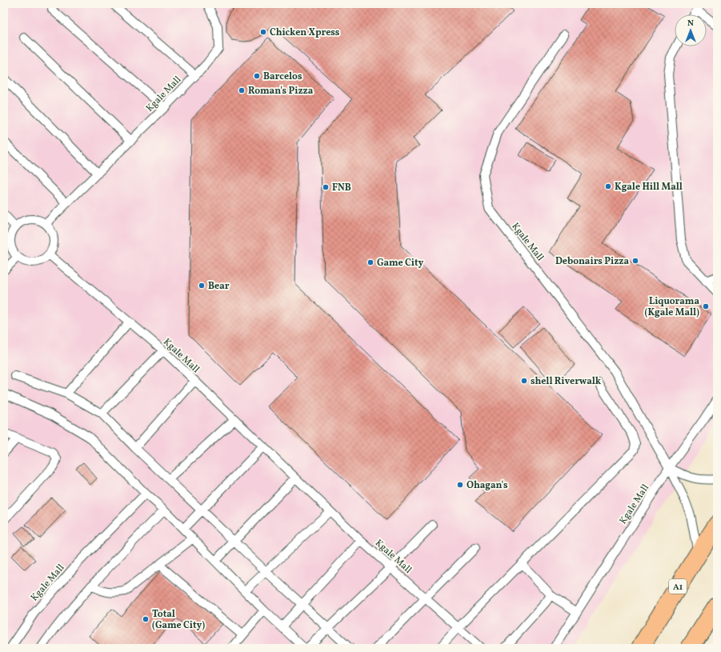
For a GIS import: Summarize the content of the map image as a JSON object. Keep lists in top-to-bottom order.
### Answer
{
  "streets": {
    "highway": ["A1"],
    "lane": ["Kgale Mall"]
  },
  "crossings": [
    ["Kgale Mall", "A1"]
  ],
  "places": [
    "Chicken Xpress",
    "Barcelos",
    "Roman's Pizza",
    "Kgale Hill Mall",
    "FNB",
    "Debonairs Pizza",
    "Game City",
    "Bear",
    "Liquorama (Kgale Mall)",
    "shell Riverwalk",
    "Ohagan's",
    "Total (Game City)"
  ],
  "north": "top"
}
